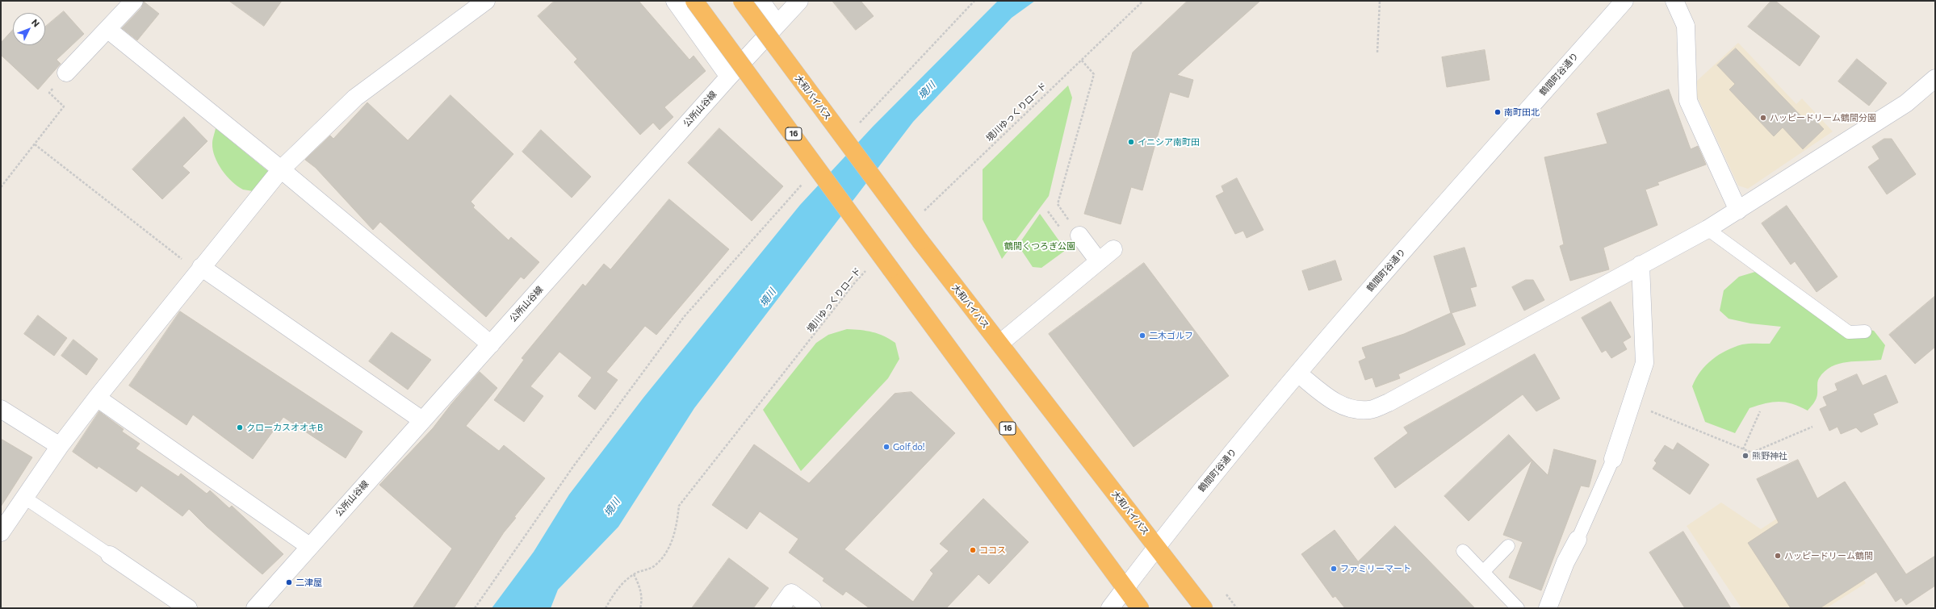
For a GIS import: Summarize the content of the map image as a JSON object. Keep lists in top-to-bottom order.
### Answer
{
  "streets": {
    "highway": ["大和バイパス", "16"],
    "street": ["鶴間町谷通り", "公所山谷線"],
    "path": ["境川ゆっくりロード"]
  },
  "crossings": [
    ["鶴間町谷通り", "大和バイパス"],
    ["鶴間町谷通り", "16"]
  ],
  "water": ["境川"],
  "parks": ["鶴間くつろぎ公園"],
  "places": [
    "南町田北",
    "ハッピードリーム鶴間分園",
    "イニシア南町田",
    "二木ゴルフ",
    "クローカスオオキB",
    "Golf do!",
    "熊野神社",
    "ココス",
    "ハッピードリーム鶴間",
    "ファミリーマート",
    "二津屋"
  ],
  "north": "top right"
}
